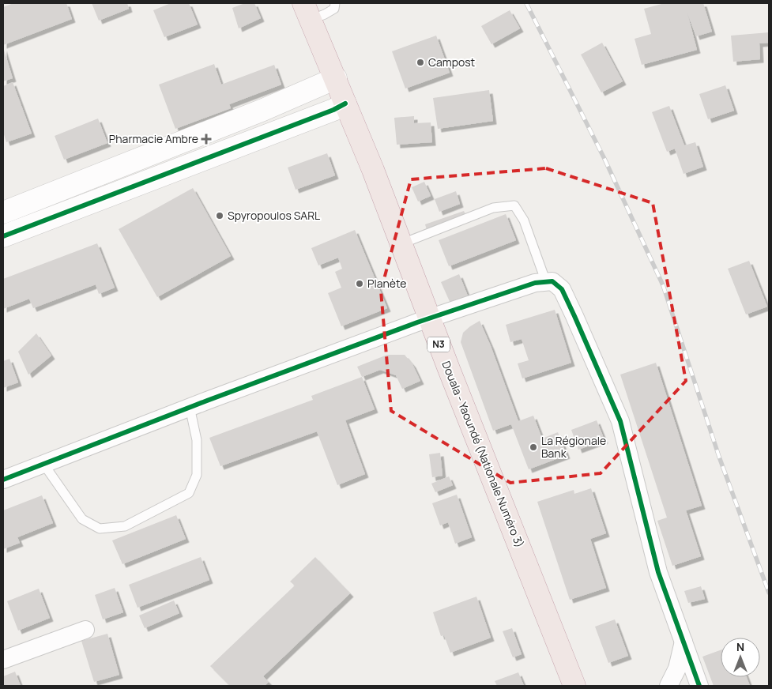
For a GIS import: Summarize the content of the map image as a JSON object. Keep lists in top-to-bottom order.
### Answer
{
  "streets": {
    "highway": ["N3", "Douala - Yaoundé (Nationale Numéro 3)"]
  },
  "places": {
    "other": [
      "Campost",
      "Spyropoulos SARL",
      "Planète",
      "La Régionale Bank"
    ],
    "health": ["Pharmacie Ambre"]
  },
  "north": "top"
}
